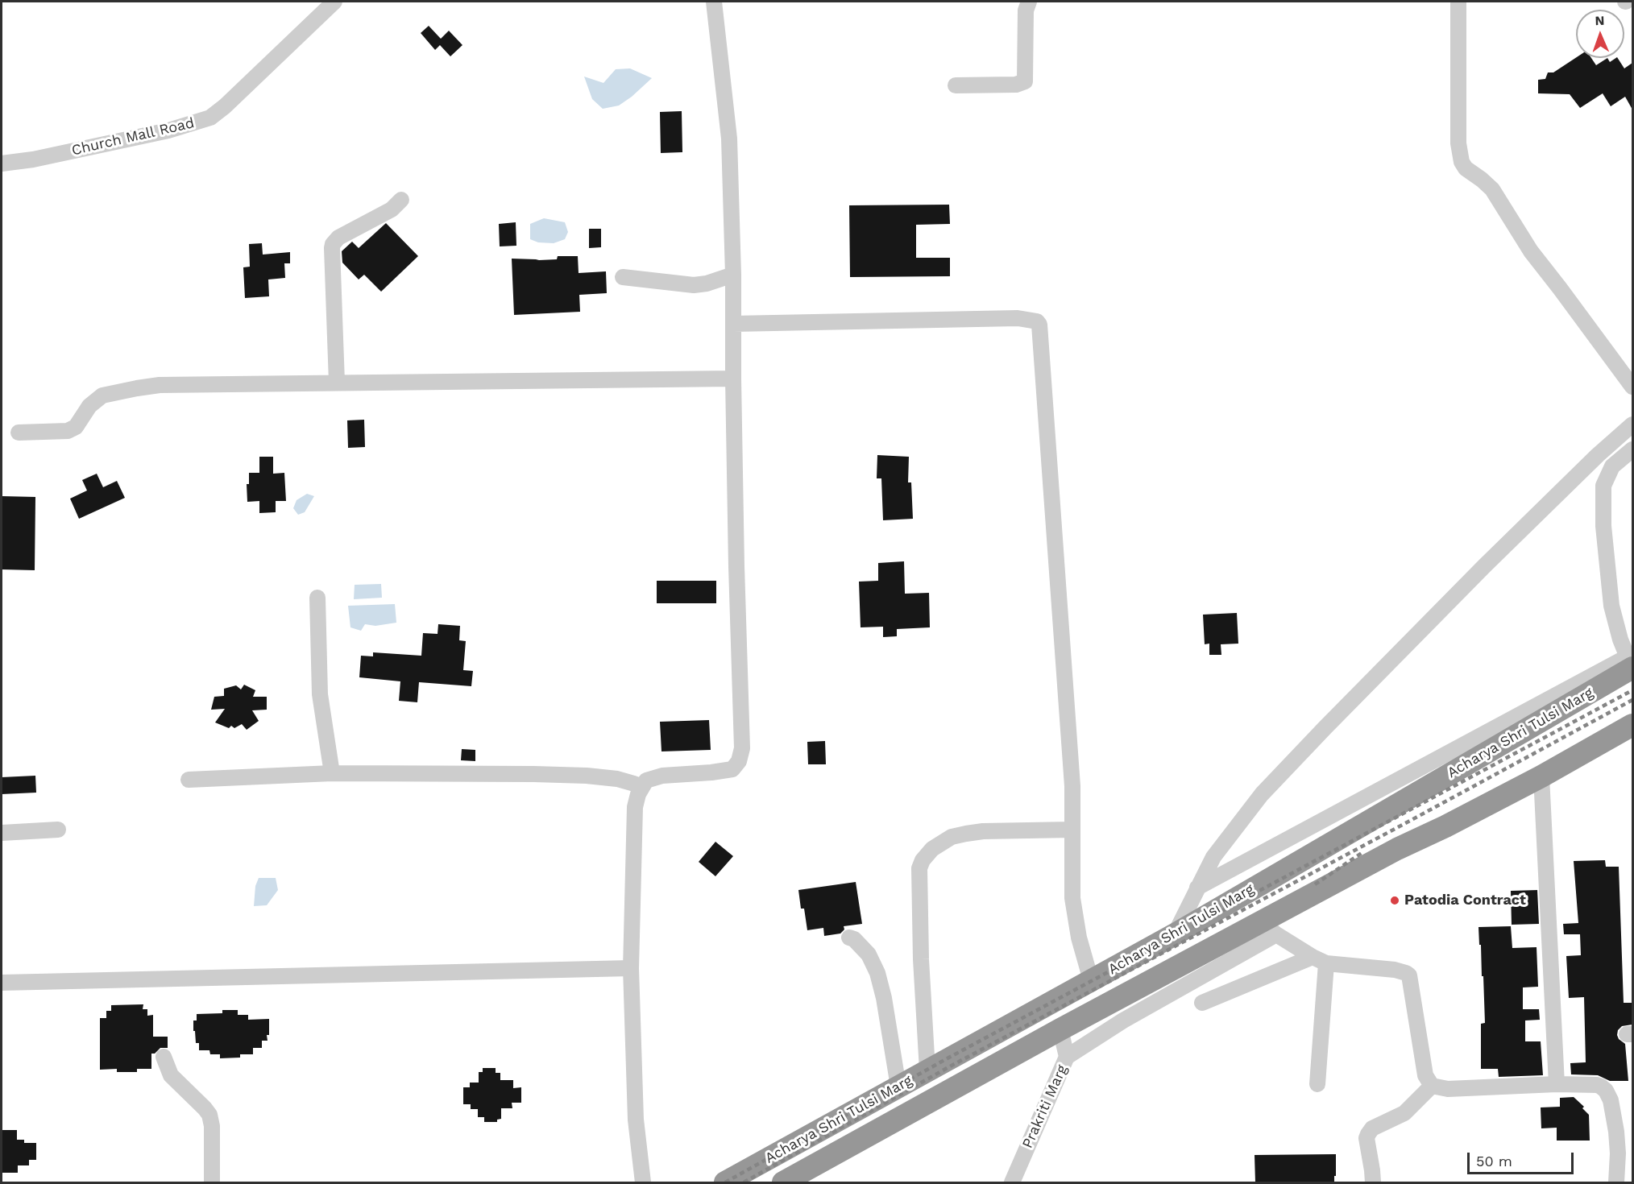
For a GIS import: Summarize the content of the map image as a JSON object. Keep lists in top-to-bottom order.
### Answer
{
  "streets": {
    "highway": ["Acharya Shri Tulsi Marg"],
    "street": ["Church Mall Road", "Prakriti Marg"]
  },
  "crossings": [
    ["Acharya Shri Tulsi Marg", "Prakriti Marg"]
  ],
  "places": ["Patodia Contract"],
  "scale_bar": "50 m",
  "north": "top"
}
